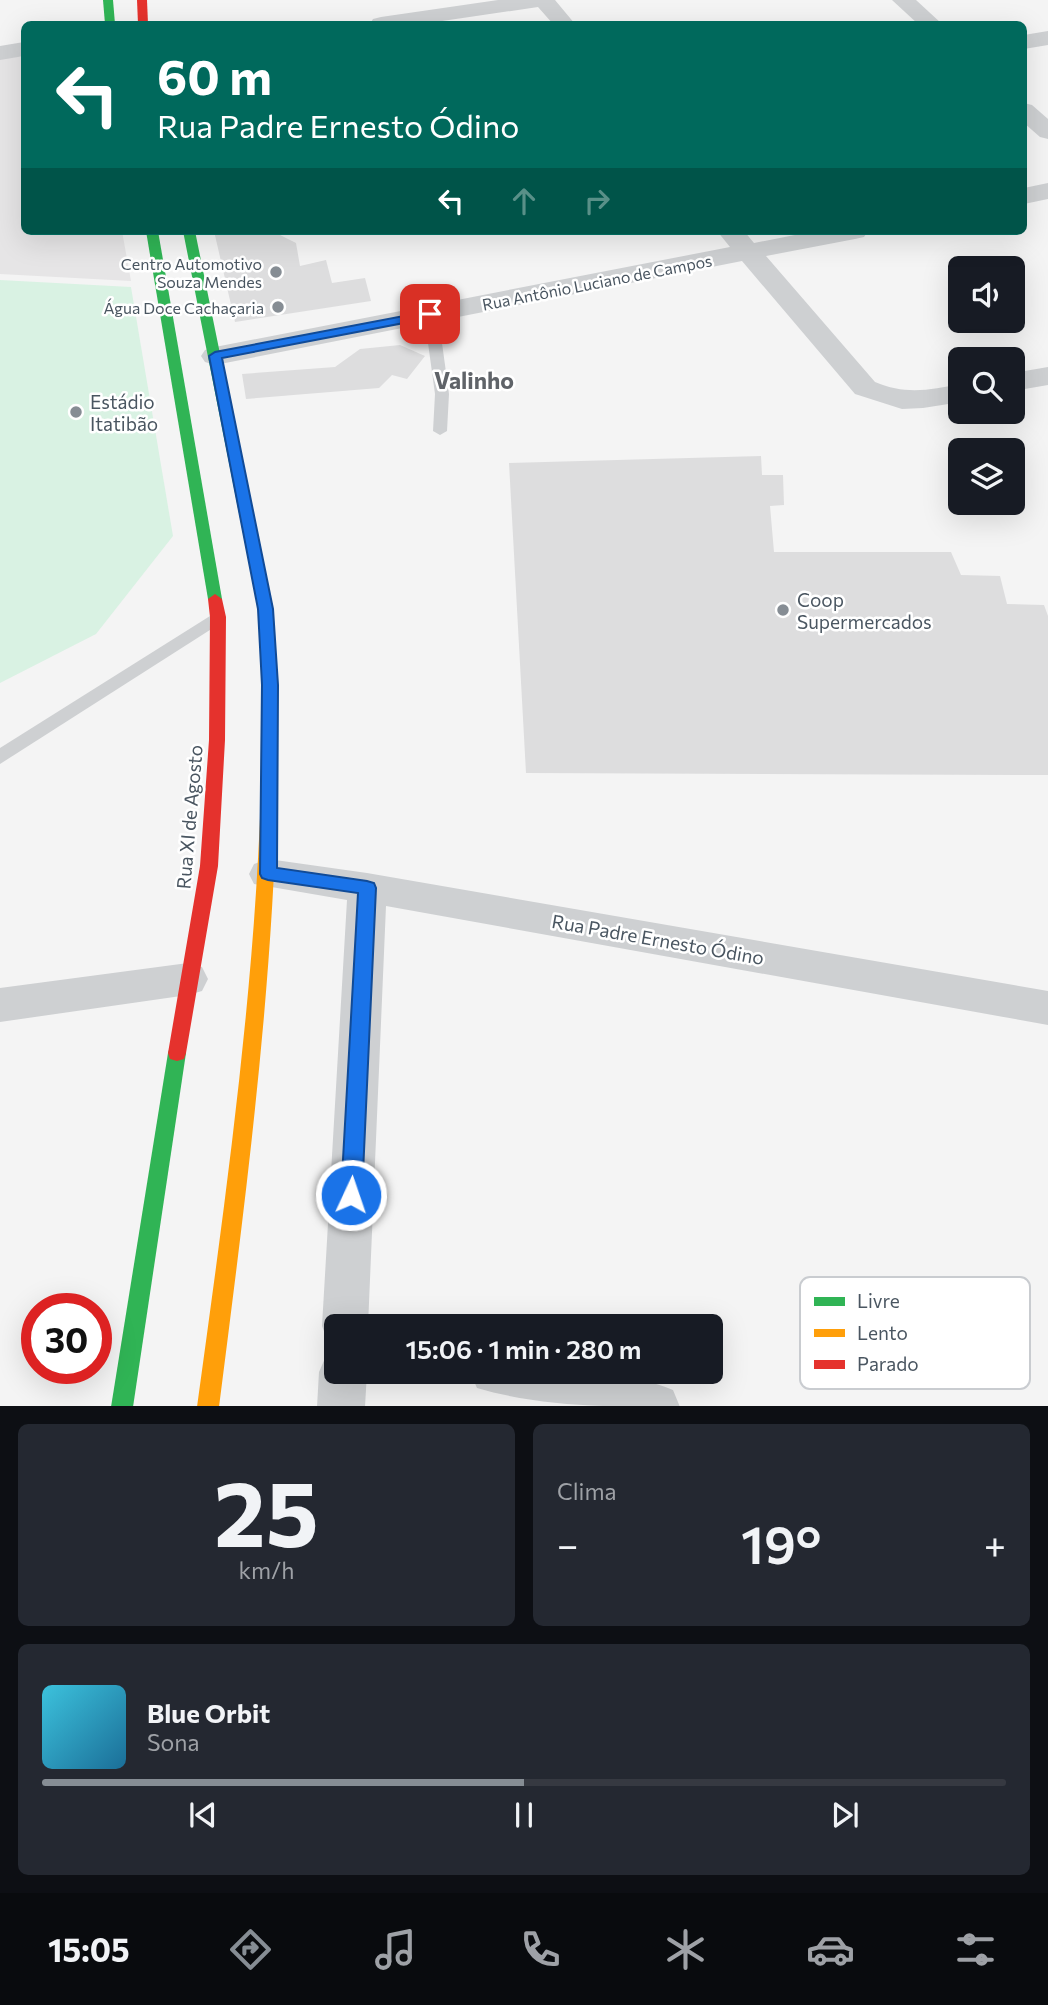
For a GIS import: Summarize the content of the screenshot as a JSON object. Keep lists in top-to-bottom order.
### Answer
{
  "streets": {
    "main road": ["Rua XI de Agosto"],
    "street": ["Rua Antônio Luciano de Campos", "Rua Padre Ernesto Ódino"]
  },
  "districts": ["Valinho"],
  "places": [
    "Centro Automotivo Souza Mendes",
    "Água Doce Cachaçaria",
    "Estádio Itatibão",
    "Coop Supermercados"
  ],
  "legend": ["Livre", "Lento", "Parado"],
  "page": {
    "turn": ["60 m", "Rua Padre Ernesto Ódino"],
    "limit": "30",
    "trip": "15:06 · 1 min · 280 m",
    "tile": [
      ["25", "km/h"],
      "Clima"
    ],
    "heat": ["−", "19°", "+"],
    "song": ["Blue Orbit", "Sona"],
    "tabs": "15:05"
  }
}
